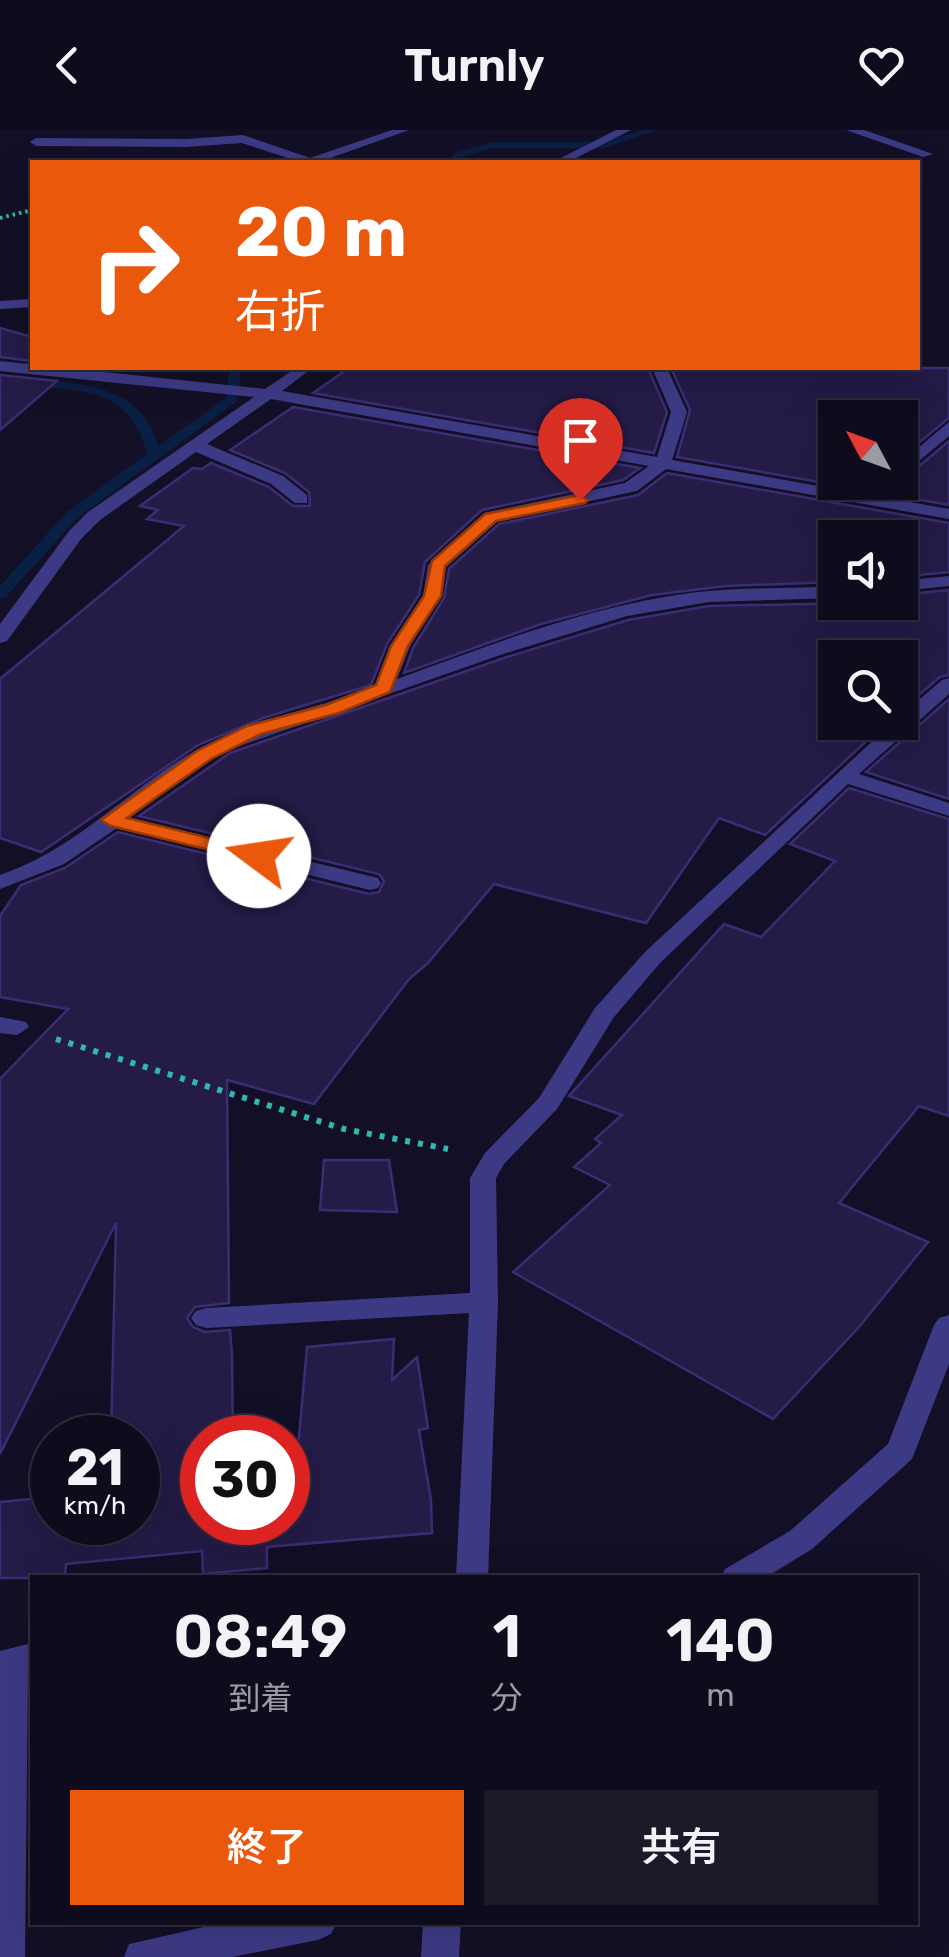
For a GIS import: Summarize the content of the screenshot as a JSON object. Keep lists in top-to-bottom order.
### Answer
{
  "north": "top left",
  "page": {
    "header": "Turnly",
    "turn": ["20 m", "右折"],
    "speed": "21 km/h",
    "limit": "30",
    "eta": [
      "08:49",
      "到着",
      "1",
      "分",
      "140",
      "m"
    ],
    "buttons": ["終了", "共有"]
  }
}
